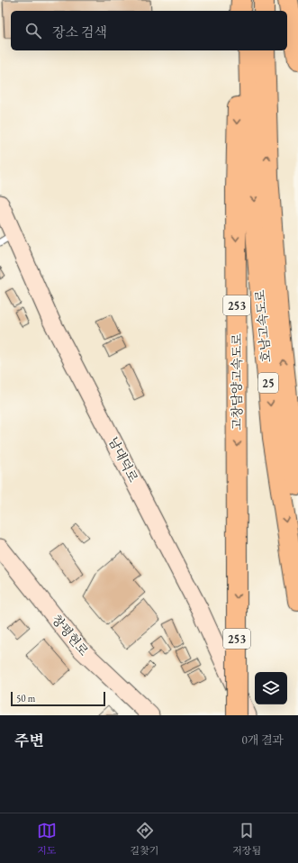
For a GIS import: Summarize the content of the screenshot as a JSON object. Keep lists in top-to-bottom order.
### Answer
{
  "streets": {
    "highway": [
      "253",
      "호남고속도로",
      "고창담양고속도로",
      "25"
    ],
    "main road": ["남대덕로", "창평현로"]
  },
  "one_way": ["고창담양고속도로"],
  "scale_bar": "50 m",
  "page": {
    "search": "장소 검색",
    "scale": "50 m",
    "heading": ["주변", "0개 결과"],
    "nav": ["지도", "길찾기", "저장됨"]
  }
}
